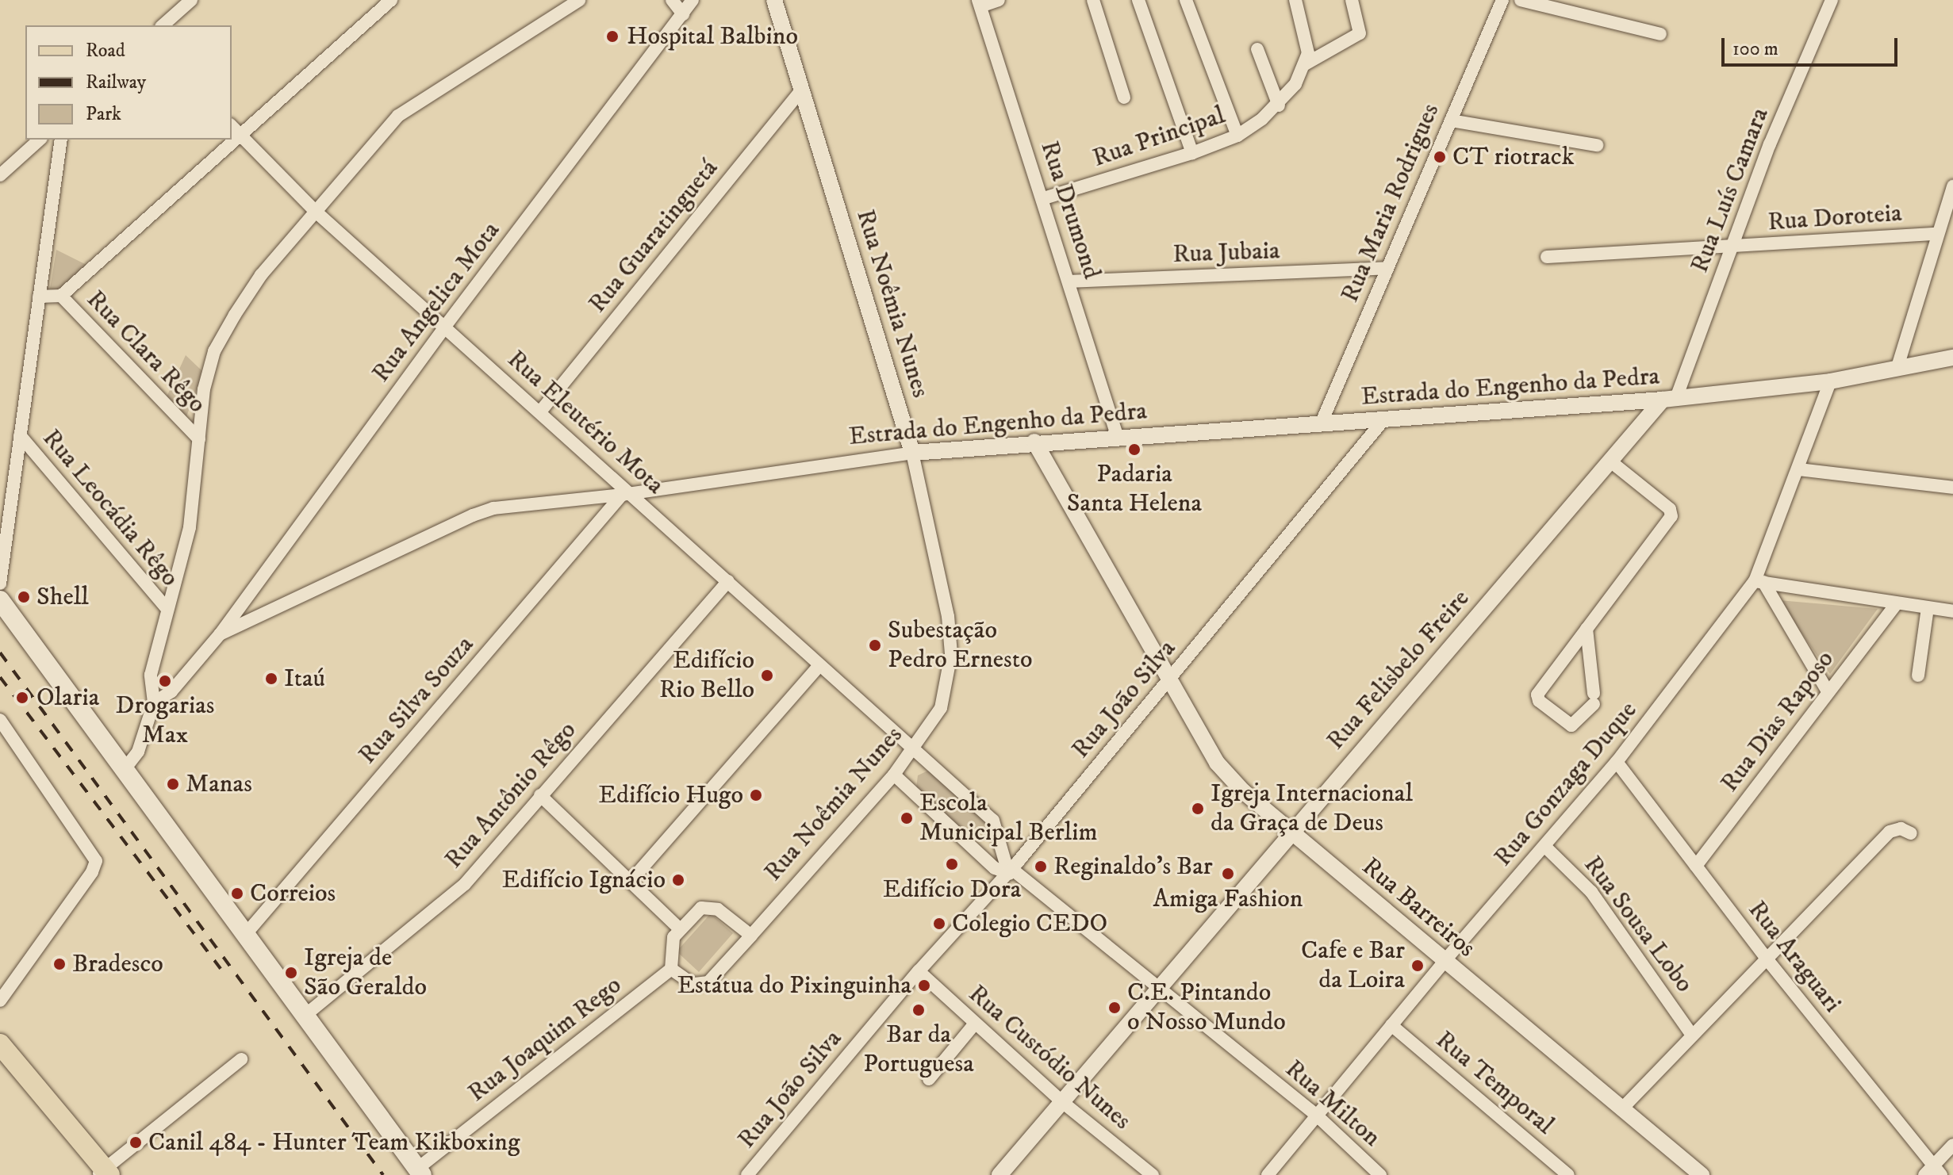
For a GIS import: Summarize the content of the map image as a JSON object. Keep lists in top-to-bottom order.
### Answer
{
  "streets": {
    "street": [
      "Rua Principal",
      "Rua Luís Camara",
      "Rua Maria Rodrigues",
      "Rua Drumond",
      "Rua Doroteia",
      "Rua Guaratinguetá",
      "Rua Jubaia",
      "Rua Angelica Mota",
      "Rua Noêmia Nunes",
      "Rua Clara Rêgo",
      "Estrada do Engenho da Pedra",
      "Rua Eleutério Mota",
      "Rua Leocádia Rêgo",
      "Rua Felisbelo Freire",
      "Rua João Silva",
      "Rua Silva Souza",
      "Rua Dias Raposo",
      "Rua Gonzaga Duque",
      "Rua Antônio Rêgo",
      "Rua Barreiros",
      "Rua Sousa Lobo",
      "Rua Araguari",
      "Rua Joaquim Rego",
      "Rua Custódio Nunes",
      "Rua Temporal",
      "Rua Milton"
    ]
  },
  "crossings": [
    ["Rua Principal", "Rua Drumond"],
    ["Rua Luís Camara", "Rua Doroteia"],
    ["Rua Luís Camara", "Estrada do Engenho da Pedra"],
    ["Rua Luís Camara", "Rua Felisbelo Freire"],
    ["Rua Maria Rodrigues", "Rua Jubaia"],
    ["Rua Maria Rodrigues", "Estrada do Engenho da Pedra"],
    ["Rua Drumond", "Rua Jubaia"],
    ["Rua Drumond", "Estrada do Engenho da Pedra"],
    ["Rua Guaratinguetá", "Rua Noêmia Nunes"],
    ["Rua Guaratinguetá", "Rua Eleutério Mota"],
    ["Rua Angelica Mota", "Estrada do Engenho da Pedra"],
    ["Rua Angelica Mota", "Rua Eleutério Mota"],
    ["Rua Noêmia Nunes", "Estrada do Engenho da Pedra"],
    ["Rua Noêmia Nunes", "Rua Eleutério Mota"],
    ["Rua Noêmia Nunes", "Rua Joaquim Rego"],
    ["Rua Noêmia Nunes", "Rua Milton"],
    ["Estrada do Engenho da Pedra", "Rua Eleutério Mota"],
    ["Estrada do Engenho da Pedra", "Rua Felisbelo Freire"],
    ["Estrada do Engenho da Pedra", "Rua João Silva"],
    ["Estrada do Engenho da Pedra", "Rua Silva Souza"],
    ["Estrada do Engenho da Pedra", "Rua Gonzaga Duque"],
    ["Estrada do Engenho da Pedra", "Rua Barreiros"],
    ["Rua Eleutério Mota", "Rua João Silva"],
    ["Rua Eleutério Mota", "Rua Silva Souza"],
    ["Rua Eleutério Mota", "Rua Antônio Rêgo"],
    ["Rua Eleutério Mota", "Rua Milton"],
    ["Rua Felisbelo Freire", "Rua Barreiros"],
    ["Rua Felisbelo Freire", "Rua Custódio Nunes"],
    ["Rua Felisbelo Freire", "Rua Milton"],
    ["Rua João Silva", "Rua Barreiros"],
    ["Rua João Silva", "Rua Custódio Nunes"],
    ["Rua João Silva", "Rua Milton"],
    ["Rua Dias Raposo", "Rua Araguari"],
    ["Rua Gonzaga Duque", "Rua Barreiros"],
    ["Rua Gonzaga Duque", "Rua Sousa Lobo"],
    ["Rua Gonzaga Duque", "Rua Araguari"],
    ["Rua Gonzaga Duque", "Rua Temporal"],
    ["Rua Gonzaga Duque", "Rua Milton"]
  ],
  "places": [
    "Hospital Balbino",
    "CT riotrack",
    "Padaria Santa Helena",
    "Shell",
    "Subestação Pedro Ernesto",
    "Edifício Rio Bello",
    "Itaú",
    "Drogarias Max",
    "Olaria",
    "Manas",
    "Edifício Hugo",
    "Igreja Internacional da Graça de Deus",
    "Escola Municipal Berlim",
    "Edifício Dora",
    "Reginaldo's Bar",
    "Amiga Fashion",
    "Edifício Ignácio",
    "Correios",
    "Colegio CEDO",
    "Bradesco",
    "Cafe e Bar da Loira",
    "Igreja de São Geraldo",
    "Estátua do Pixinguinha",
    "C.E. Pintando o Nosso Mundo",
    "Bar da Portuguesa",
    "Canil 484 - Hunter Team Kikboxing"
  ],
  "legend": ["Road", "Railway", "Park"],
  "scale_bar": "100 m"
}
